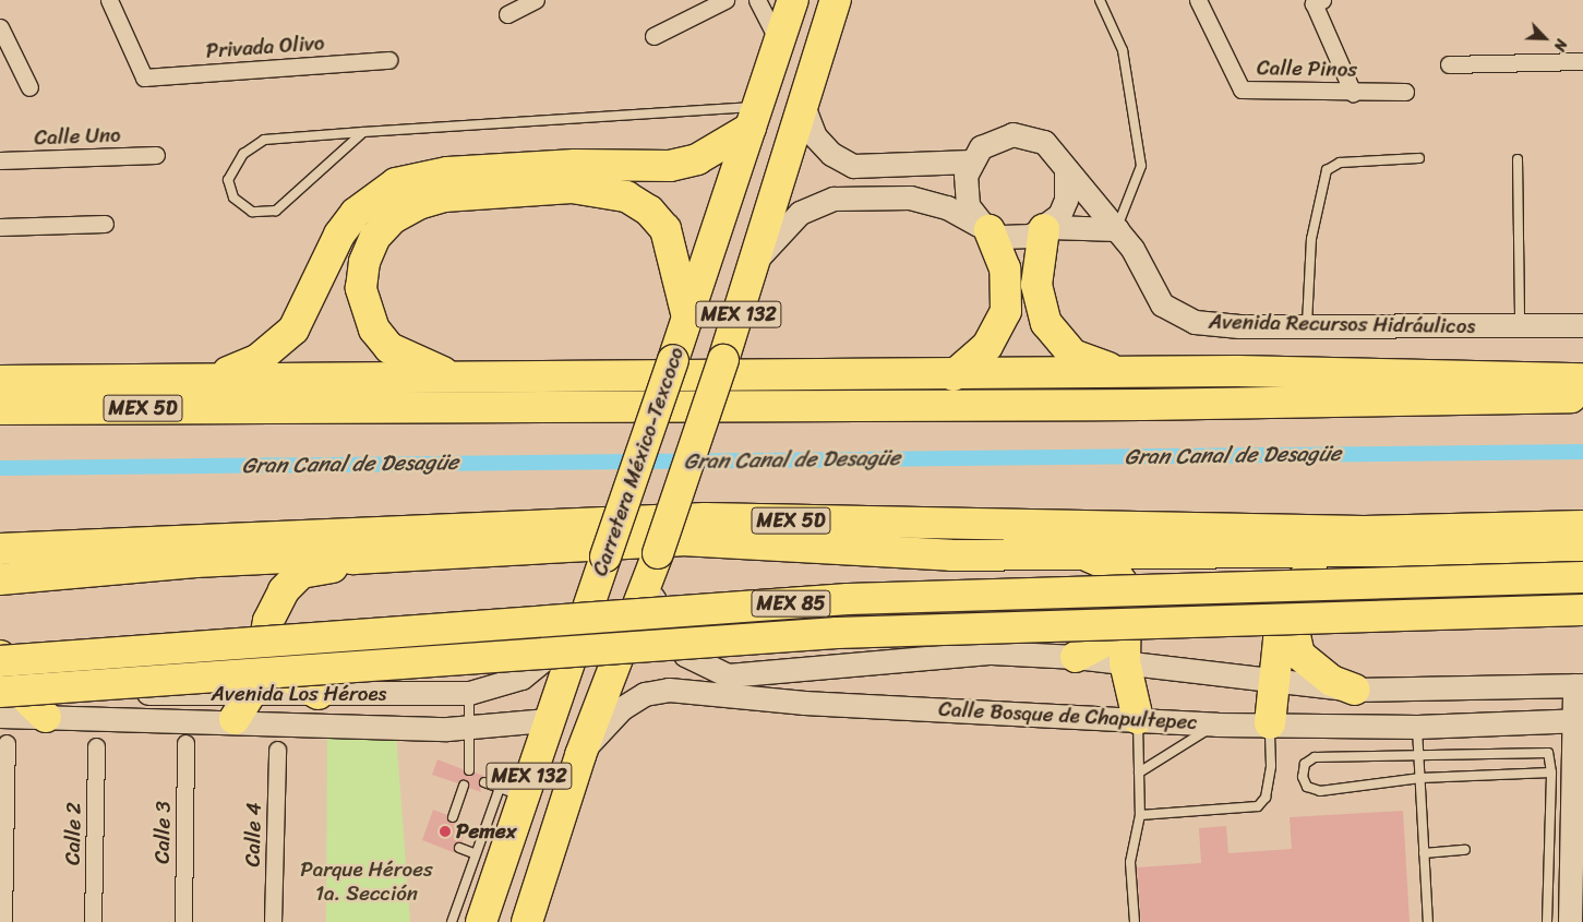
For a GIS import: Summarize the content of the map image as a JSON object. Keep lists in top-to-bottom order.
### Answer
{
  "streets": {
    "highway": [
      "MEX 132",
      "MEX 5D",
      "Carretera México-Texcoco",
      "MEX 85"
    ],
    "main road": ["Avenida Recursos Hidráulicos", "Avenida Los Héroes", "Calle Bosque de Chapultepec"],
    "street": [
      "Privada Olivo",
      "Calle Pinos",
      "Calle Uno",
      "Calle 3",
      "Calle 2",
      "Calle 4"
    ]
  },
  "crossings": [
    ["MEX 132", "Calle Bosque de Chapultepec"],
    ["Carretera México-Texcoco", "Avenida Los Héroes"],
    ["MEX 85", "Avenida Los Héroes"]
  ],
  "water": ["Gran Canal de Desagüe"],
  "parks": ["Parque Héroes 1a. Sección"],
  "places": ["Pemex"],
  "north": "bottom right"
}
